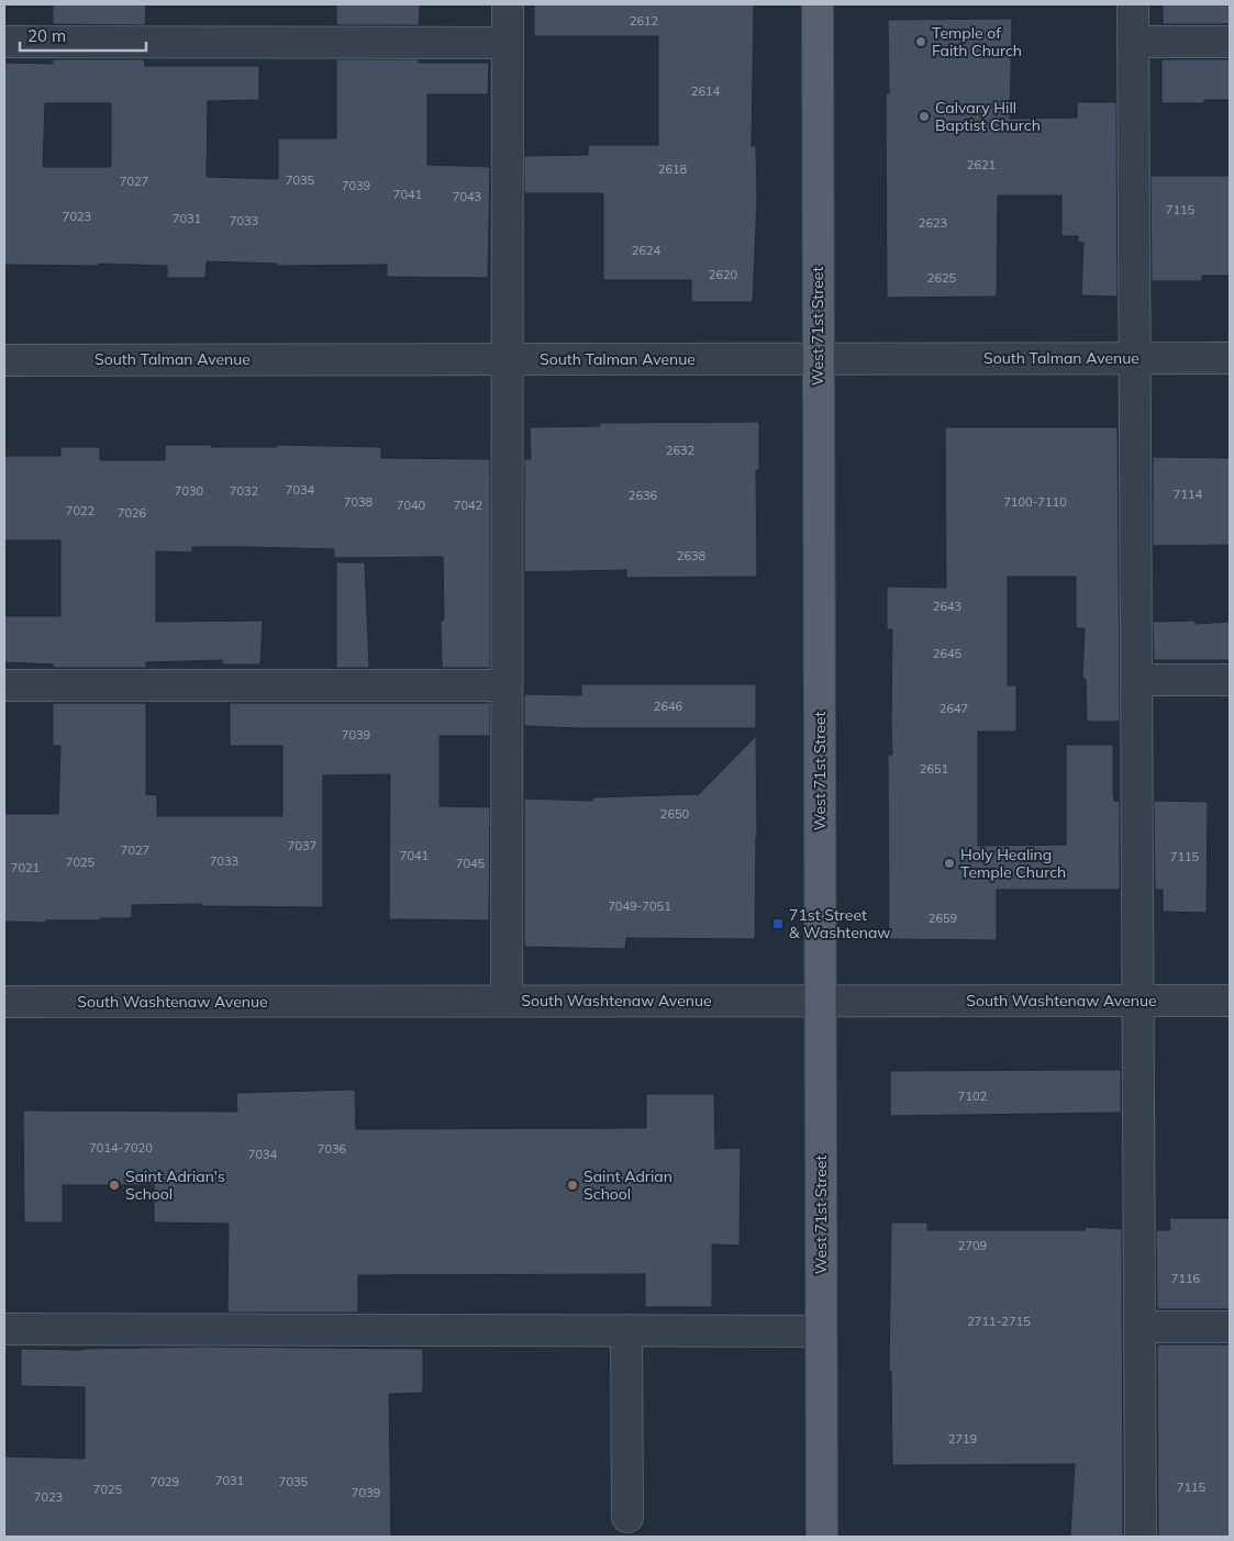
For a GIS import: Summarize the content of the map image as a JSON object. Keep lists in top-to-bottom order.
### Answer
{
  "streets": {
    "main road": ["West 71st Street"],
    "street": ["South Talman Avenue", "South Washtenaw Avenue"]
  },
  "crossings": [
    ["West 71st Street", "South Talman Avenue"],
    ["West 71st Street", "South Washtenaw Avenue"]
  ],
  "places": {
    "other": [
      "Temple of Faith Church",
      "Calvary Hill Baptist Church",
      "Holy Healing Temple Church",
      "Saint Adrian's School",
      "Saint Adrian School"
    ],
    "transit": ["71st Street & Washtenaw"]
  },
  "house_numbers": [
    "2612",
    "2614",
    "2621",
    "2618",
    "7035",
    "7027",
    "7039",
    "7041",
    "7043",
    "7115",
    "7023",
    "7031",
    "7033",
    "2623",
    "2624",
    "2620",
    "2625",
    "2632",
    "7034",
    "7030",
    "7032",
    "7114",
    "2636",
    "7038",
    "7100-7110",
    "7040",
    "7042",
    "7022",
    "7026",
    "2638",
    "2643",
    "2645",
    "2646",
    "2647",
    "7039",
    "2651",
    "2650",
    "7037",
    "7027",
    "7041",
    "7115",
    "7033",
    "7025",
    "7045",
    "7021",
    "7049-7051",
    "2659",
    "7102",
    "7014-7020",
    "7036",
    "7034",
    "2709",
    "7116",
    "2711-2715",
    "2719",
    "7031",
    "7029",
    "7035",
    "7115",
    "7025",
    "7039",
    "7023"
  ],
  "scale_bar": "20 m"
}
